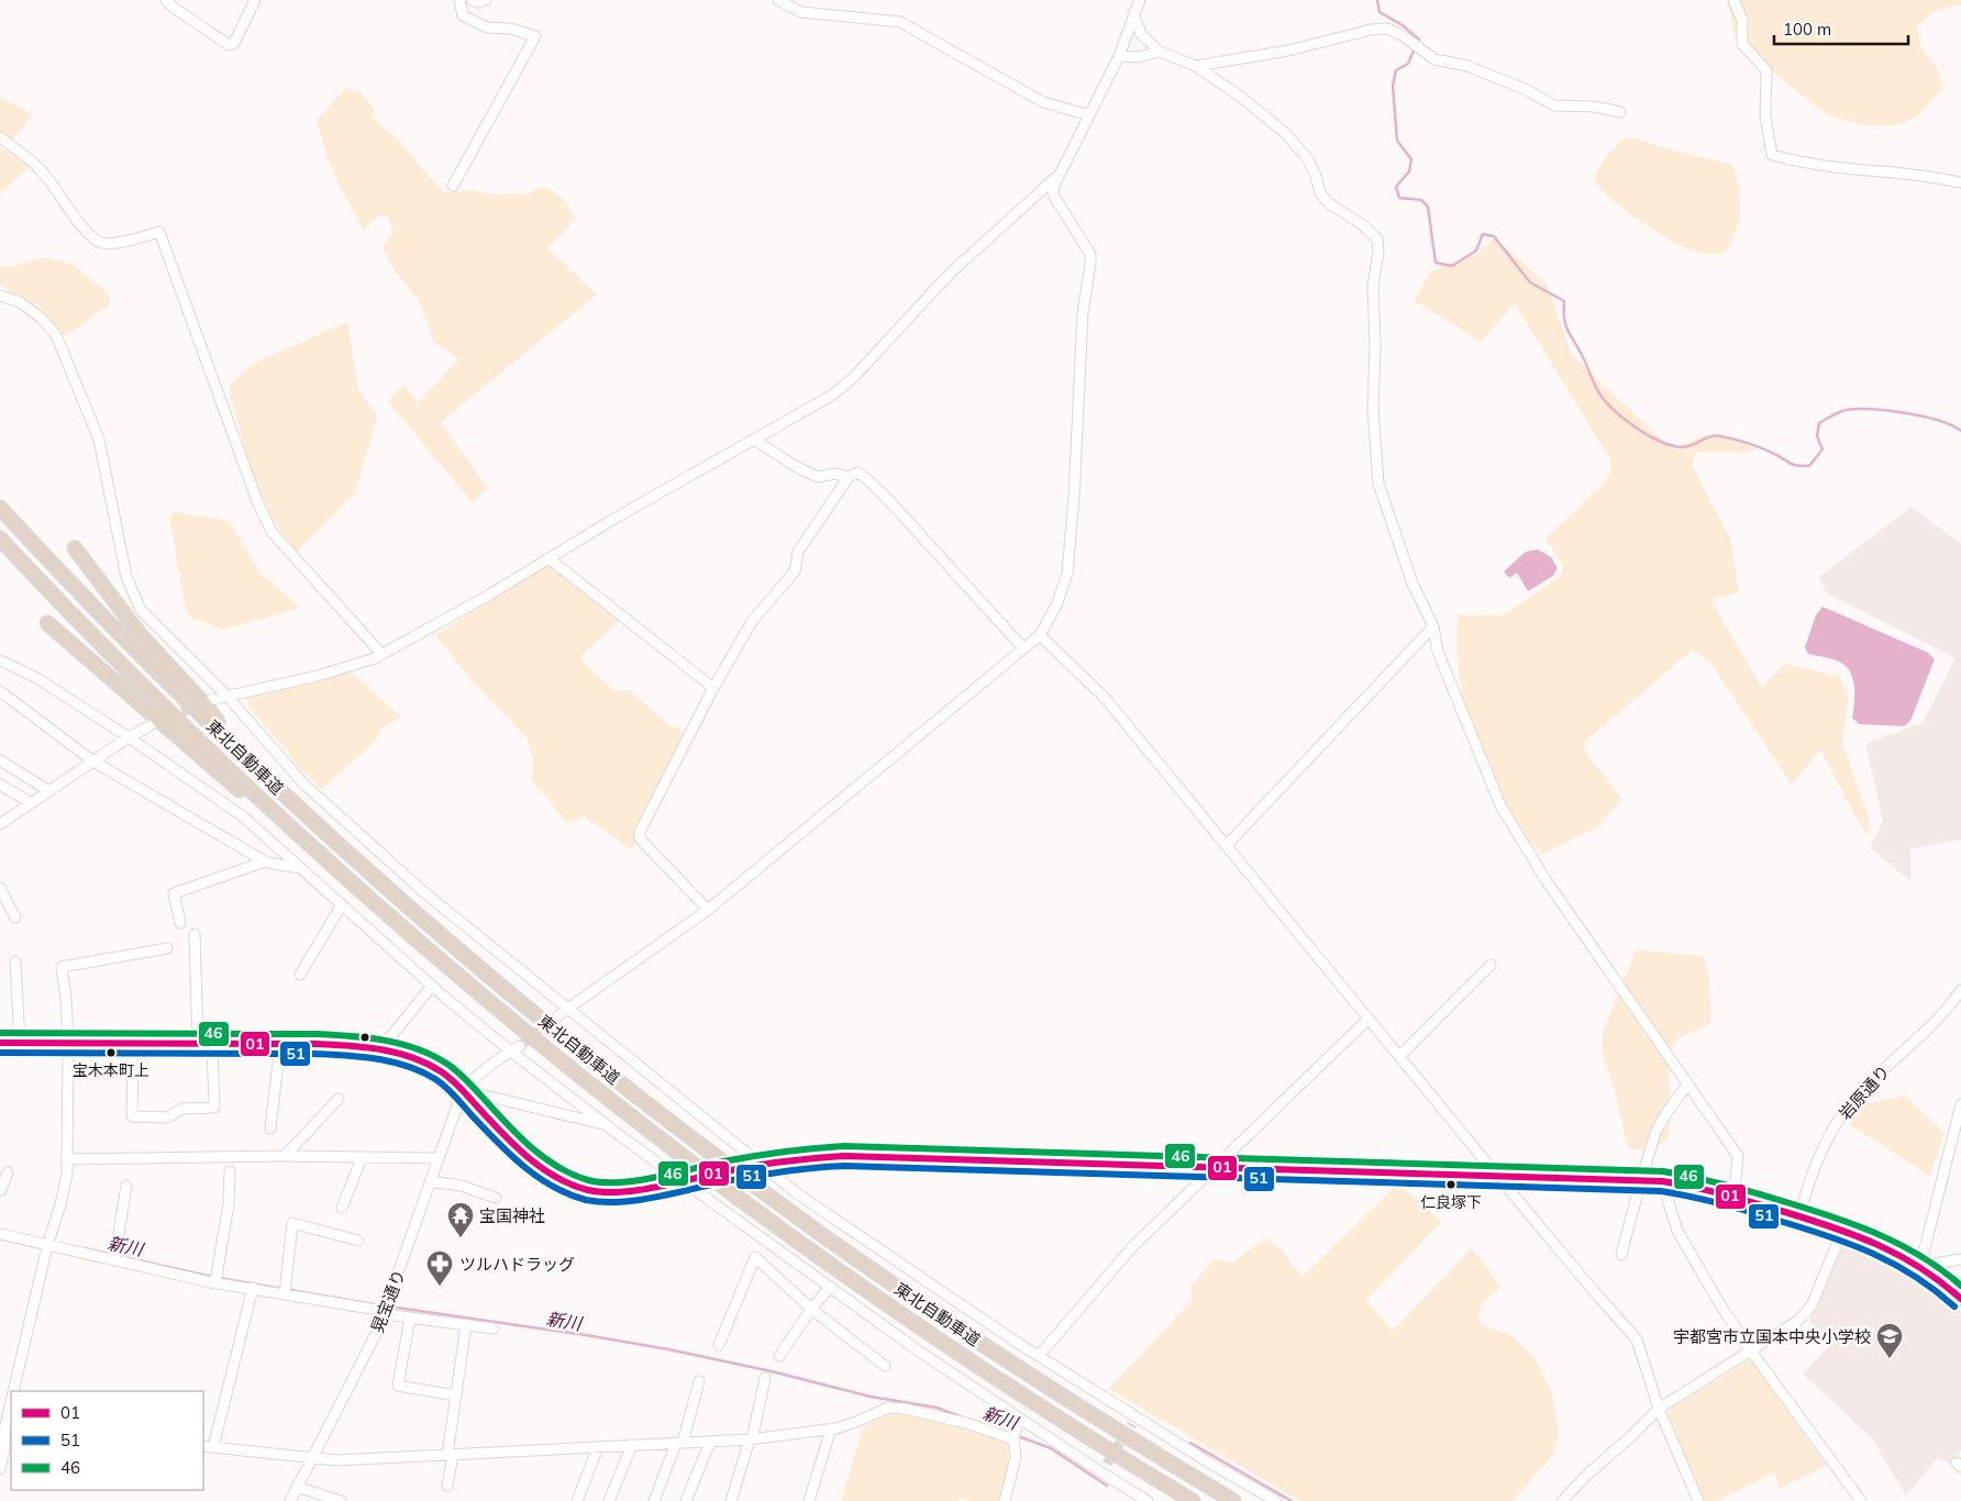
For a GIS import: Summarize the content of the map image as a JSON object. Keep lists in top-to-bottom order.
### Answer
{
  "streets": {
    "highway": ["東北自動車道"],
    "street": ["岩原通り", "晃宝通り"]
  },
  "water": ["新川"],
  "places": {
    "other": ["宝木本町上", "仁良塚下"],
    "temple": ["宝国神社"],
    "pharmacy": ["ツルハドラッグ"],
    "school or university": ["宇都宮市立国本中央小学校"]
  },
  "lines": ["transit line 46", "transit line 01", "transit line 51"],
  "legend": ["01", "51", "46"],
  "scale_bar": "100 m"
}
